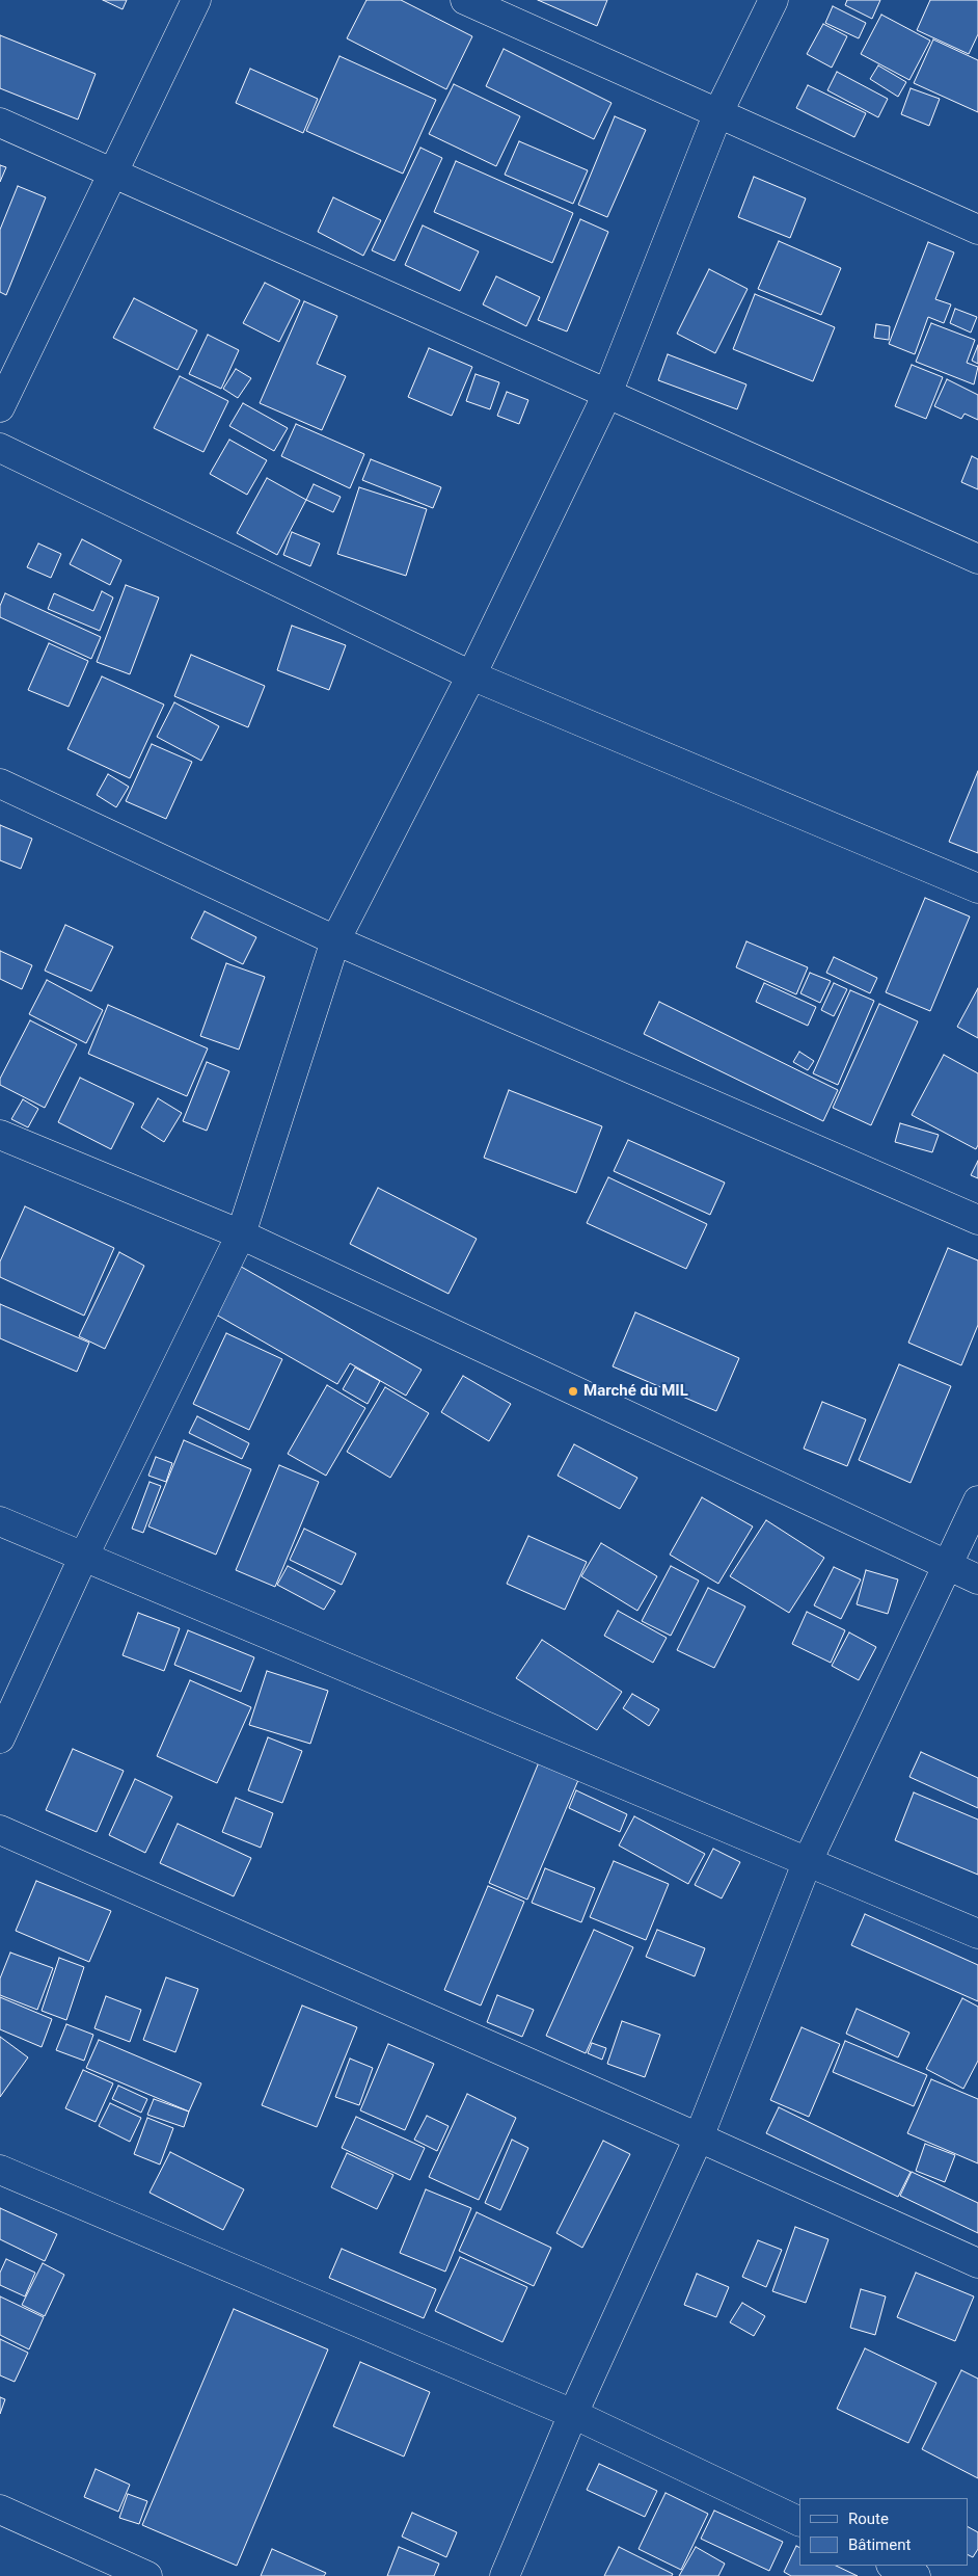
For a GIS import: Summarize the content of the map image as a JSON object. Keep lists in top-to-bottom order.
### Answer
{
  "places": ["Marché du MIL"],
  "legend": ["Route", "Bâtiment"]
}
